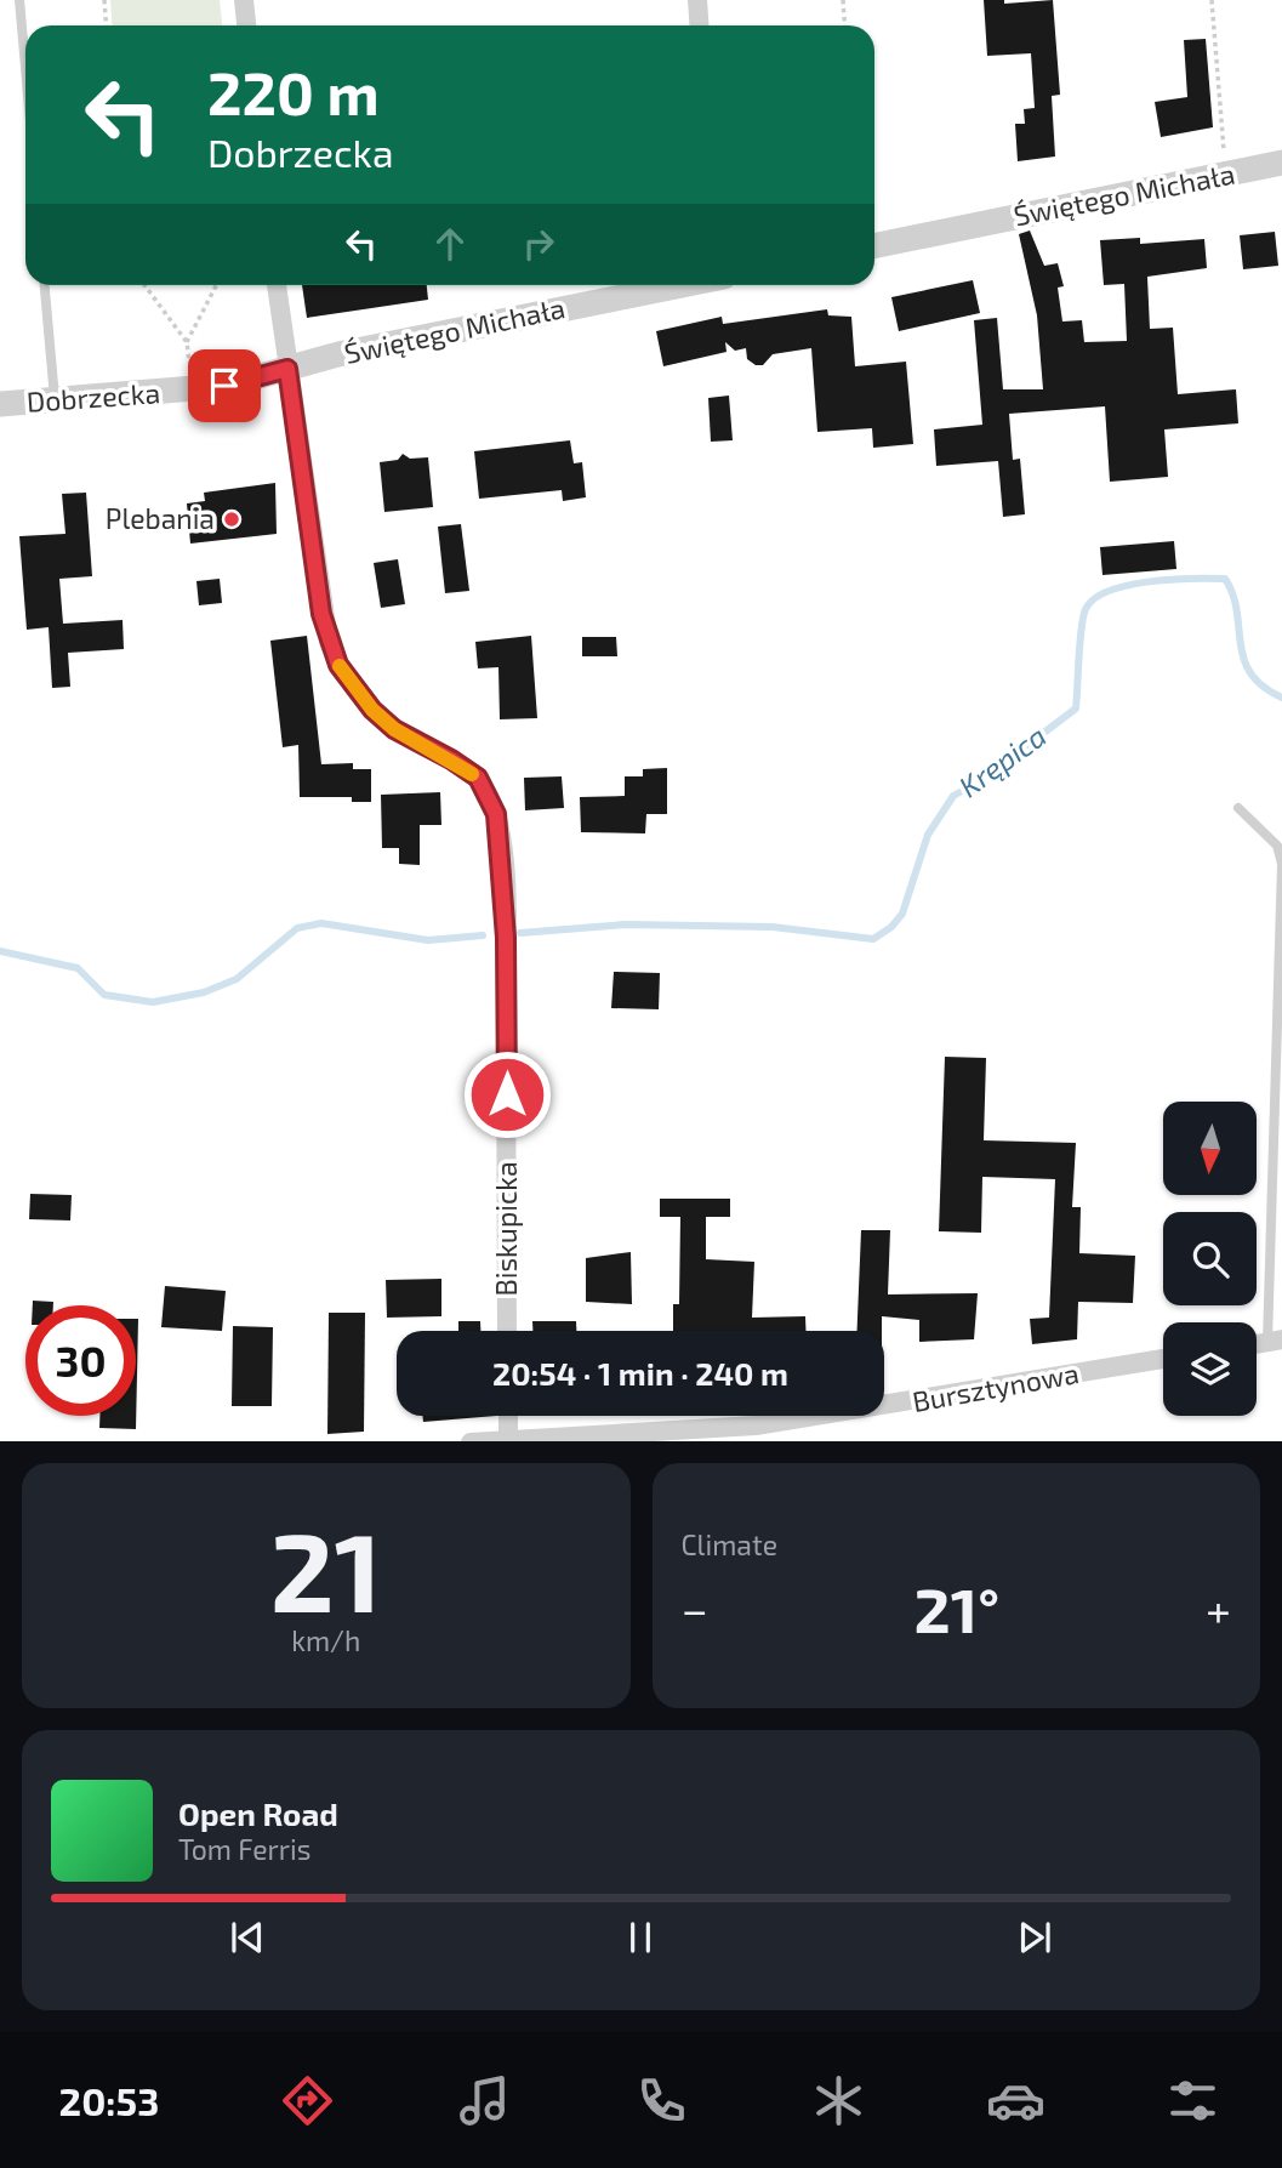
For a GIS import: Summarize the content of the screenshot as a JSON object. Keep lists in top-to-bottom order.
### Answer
{
  "streets": {
    "street": [
      "Świętego Michała",
      "Dobrzecka",
      "Biskupicka",
      "Bursztynowa"
    ]
  },
  "crossings": [
    ["Świętego Michała", "Dobrzecka"],
    ["Świętego Michała", "Biskupicka"],
    ["Dobrzecka", "Biskupicka"]
  ],
  "water": ["Krępica"],
  "places": ["Plebania"],
  "north": "bottom",
  "page": {
    "turn": ["220 m", "Dobrzecka"],
    "limit": "30",
    "trip": "20:54 · 1 min · 240 m",
    "tile": [
      ["21", "km/h"],
      "Climate"
    ],
    "heat": ["−", "21°", "+"],
    "song": ["Open Road", "Tom Ferris"],
    "tabs": "20:53"
  }
}
